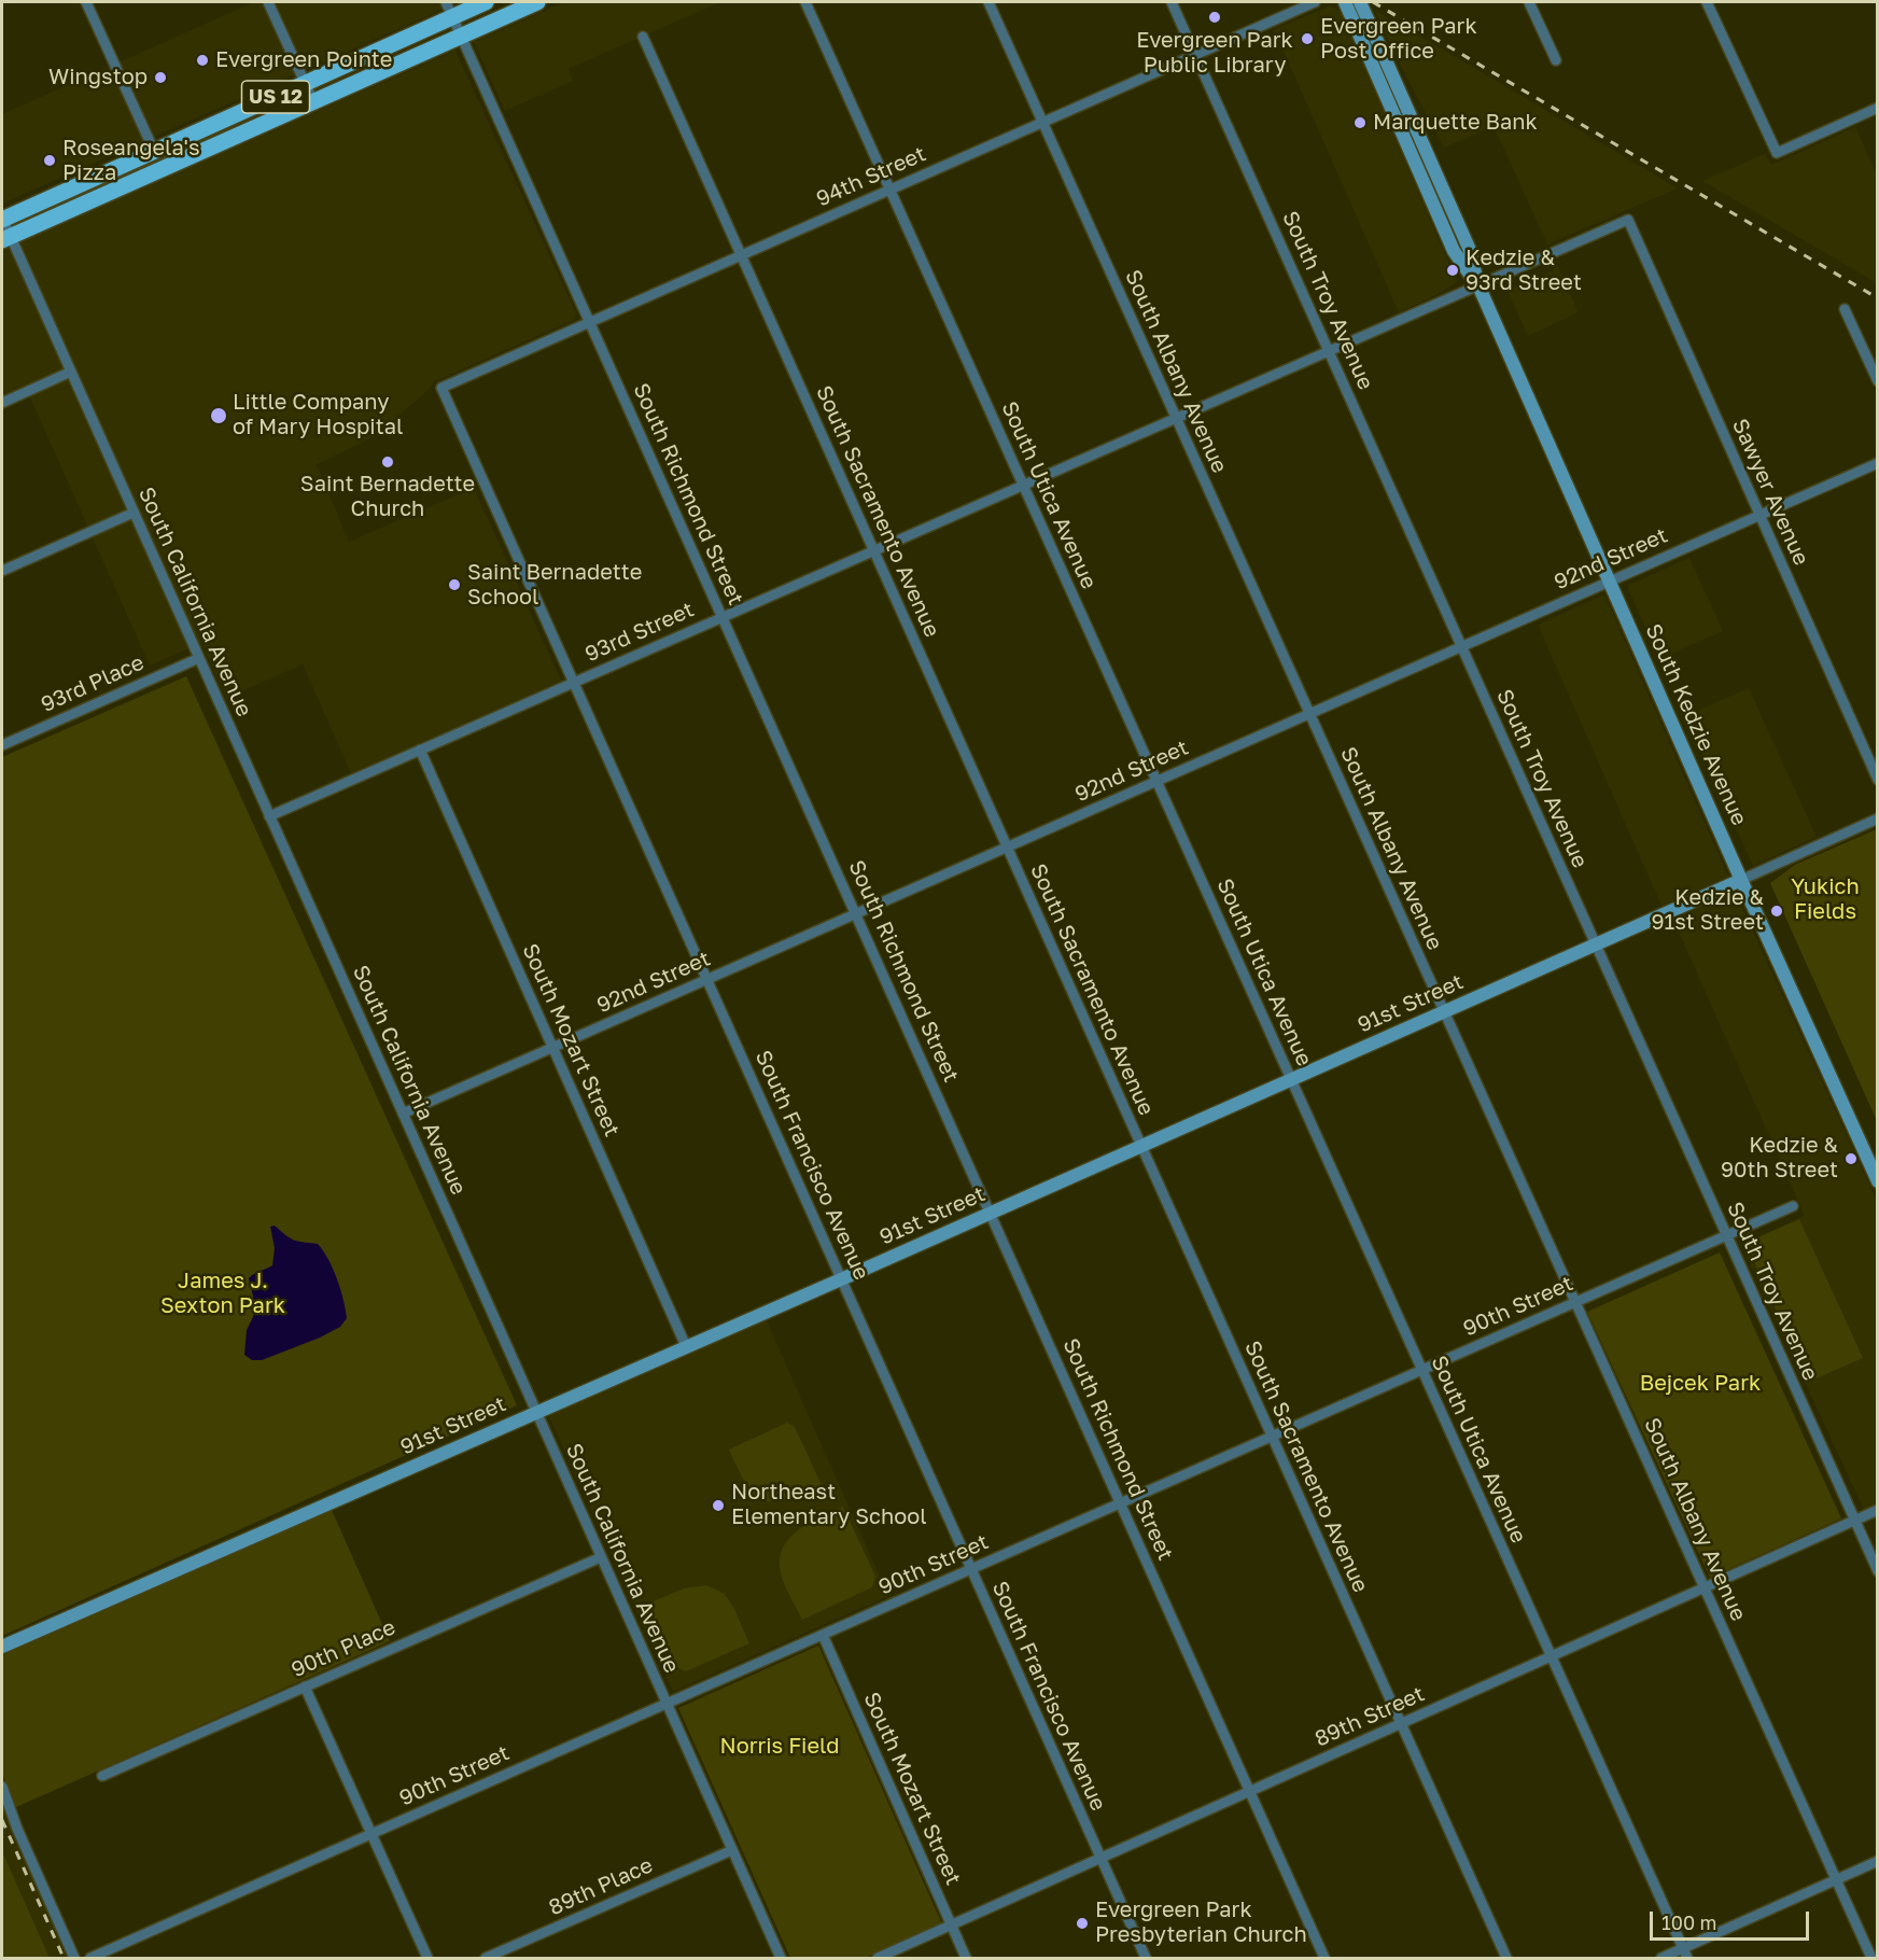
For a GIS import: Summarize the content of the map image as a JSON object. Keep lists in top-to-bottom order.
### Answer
{
  "streets": {
    "main road": ["US 12"],
    "street": [
      "94th Street",
      "South Troy Avenue",
      "South Albany Avenue",
      "Sawyer Avenue",
      "South Richmond Street",
      "South Utica Avenue",
      "South Sacramento Avenue",
      "92nd Street",
      "South California Avenue",
      "93rd Street",
      "93rd Place",
      "South Kedzie Avenue",
      "91st Street",
      "South Mozart Street",
      "South Francisco Avenue",
      "90th Street",
      "90th Place",
      "89th Street",
      "89th Place"
    ]
  },
  "crossings": [
    ["US 12", "South Richmond Street"],
    ["US 12", "South California Avenue"],
    ["94th Street", "South Troy Avenue"],
    ["94th Street", "South Albany Avenue"],
    ["94th Street", "South Richmond Street"],
    ["94th Street", "South Utica Avenue"],
    ["94th Street", "South Sacramento Avenue"],
    ["94th Street", "South Francisco Avenue"],
    ["South Troy Avenue", "92nd Street"],
    ["South Troy Avenue", "93rd Street"],
    ["South Troy Avenue", "91st Street"],
    ["South Troy Avenue", "90th Street"],
    ["South Troy Avenue", "89th Street"],
    ["South Albany Avenue", "92nd Street"],
    ["South Albany Avenue", "93rd Street"],
    ["South Albany Avenue", "91st Street"],
    ["South Albany Avenue", "90th Street"],
    ["South Albany Avenue", "89th Street"],
    ["Sawyer Avenue", "92nd Street"],
    ["Sawyer Avenue", "93rd Street"],
    ["South Richmond Street", "92nd Street"],
    ["South Richmond Street", "93rd Street"],
    ["South Richmond Street", "91st Street"],
    ["South Richmond Street", "90th Street"],
    ["South Richmond Street", "89th Street"],
    ["South Utica Avenue", "92nd Street"],
    ["South Utica Avenue", "93rd Street"],
    ["South Utica Avenue", "91st Street"],
    ["South Utica Avenue", "90th Street"],
    ["South Utica Avenue", "89th Street"],
    ["South Sacramento Avenue", "92nd Street"],
    ["South Sacramento Avenue", "93rd Street"],
    ["South Sacramento Avenue", "91st Street"],
    ["South Sacramento Avenue", "90th Street"],
    ["South Sacramento Avenue", "89th Street"],
    ["92nd Street", "South California Avenue"],
    ["92nd Street", "South Kedzie Avenue"],
    ["92nd Street", "South Mozart Street"],
    ["92nd Street", "South Francisco Avenue"],
    ["South California Avenue", "93rd Street"],
    ["South California Avenue", "93rd Place"],
    ["South California Avenue", "91st Street"],
    ["South California Avenue", "90th Street"],
    ["South California Avenue", "90th Place"],
    ["South California Avenue", "89th Place"],
    ["93rd Street", "South Kedzie Avenue"],
    ["93rd Street", "South Mozart Street"],
    ["93rd Street", "South Francisco Avenue"],
    ["South Kedzie Avenue", "91st Street"],
    ["91st Street", "South Mozart Street"],
    ["91st Street", "South Francisco Avenue"],
    ["South Mozart Street", "90th Street"],
    ["South Mozart Street", "89th Street"],
    ["South Francisco Avenue", "90th Street"],
    ["South Francisco Avenue", "89th Street"]
  ],
  "parks": [
    "Yukich Fields",
    "James J. Sexton Park",
    "Bejcek Park",
    "Norris Field"
  ],
  "places": [
    "Evergreen Park Public Library",
    "Evergreen Park Post Office",
    "Evergreen Pointe",
    "Wingstop",
    "Marquette Bank",
    "Roseangela's Pizza",
    "Kedzie & 93rd Street",
    "Little Company of Mary Hospital",
    "Saint Bernadette Church",
    "Saint Bernadette School",
    "Kedzie & 91st Street",
    "Kedzie & 90th Street",
    "Northeast Elementary School",
    "Evergreen Park Presbyterian Church"
  ],
  "scale_bar": "100 m"
}
